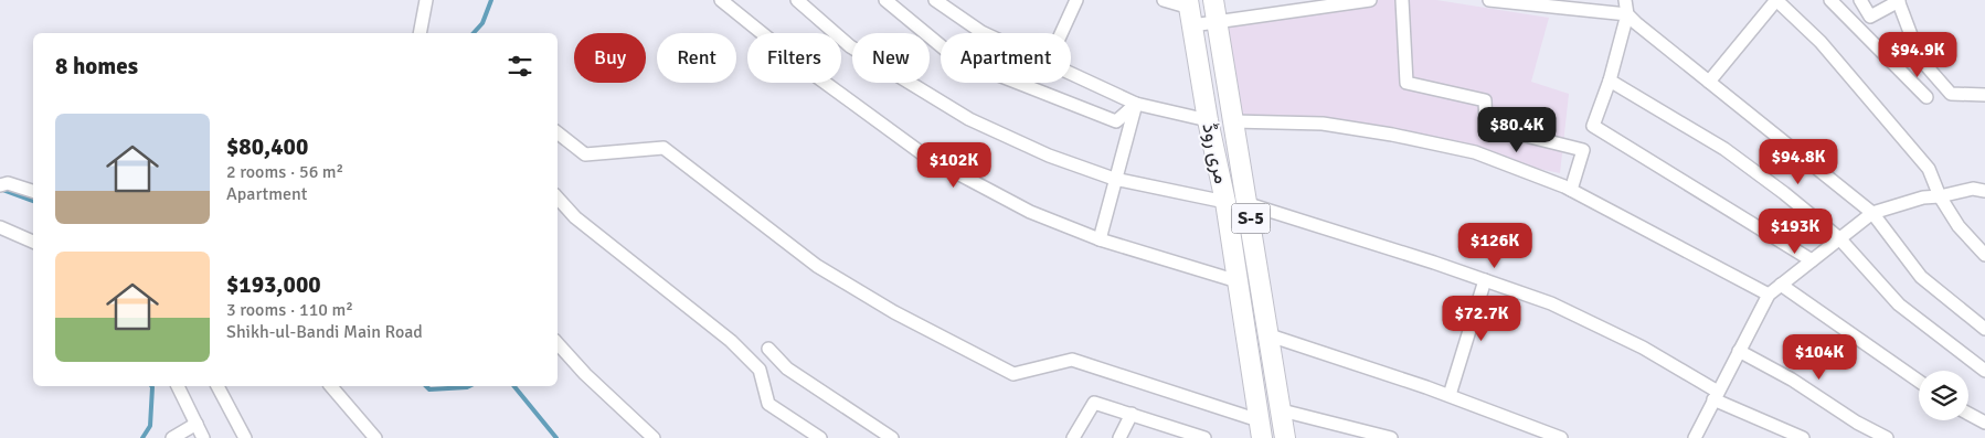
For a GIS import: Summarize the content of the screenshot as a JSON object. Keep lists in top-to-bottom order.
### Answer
{
  "streets": {
    "main road": ["مری روڈ", "S-5"]
  },
  "page": {
    "price": [
      "$94.9K",
      "$80.4K",
      "$94.8K",
      "$102K",
      "$193K",
      "$126K",
      "$72.7K",
      "$104K"
    ],
    "chip": [
      "Buy",
      "Rent",
      "Filters",
      "New",
      "Apartment"
    ],
    "heading": "8 homes",
    "list": [
      {
        "name": "$80,400",
        "note": "2 rooms · 56 m² · Apartment"
      },
      {
        "name": "$193,000",
        "note": "3 rooms · 110 m² · Shikh-ul-Bandi Main Road"
      }
    ]
  }
}
